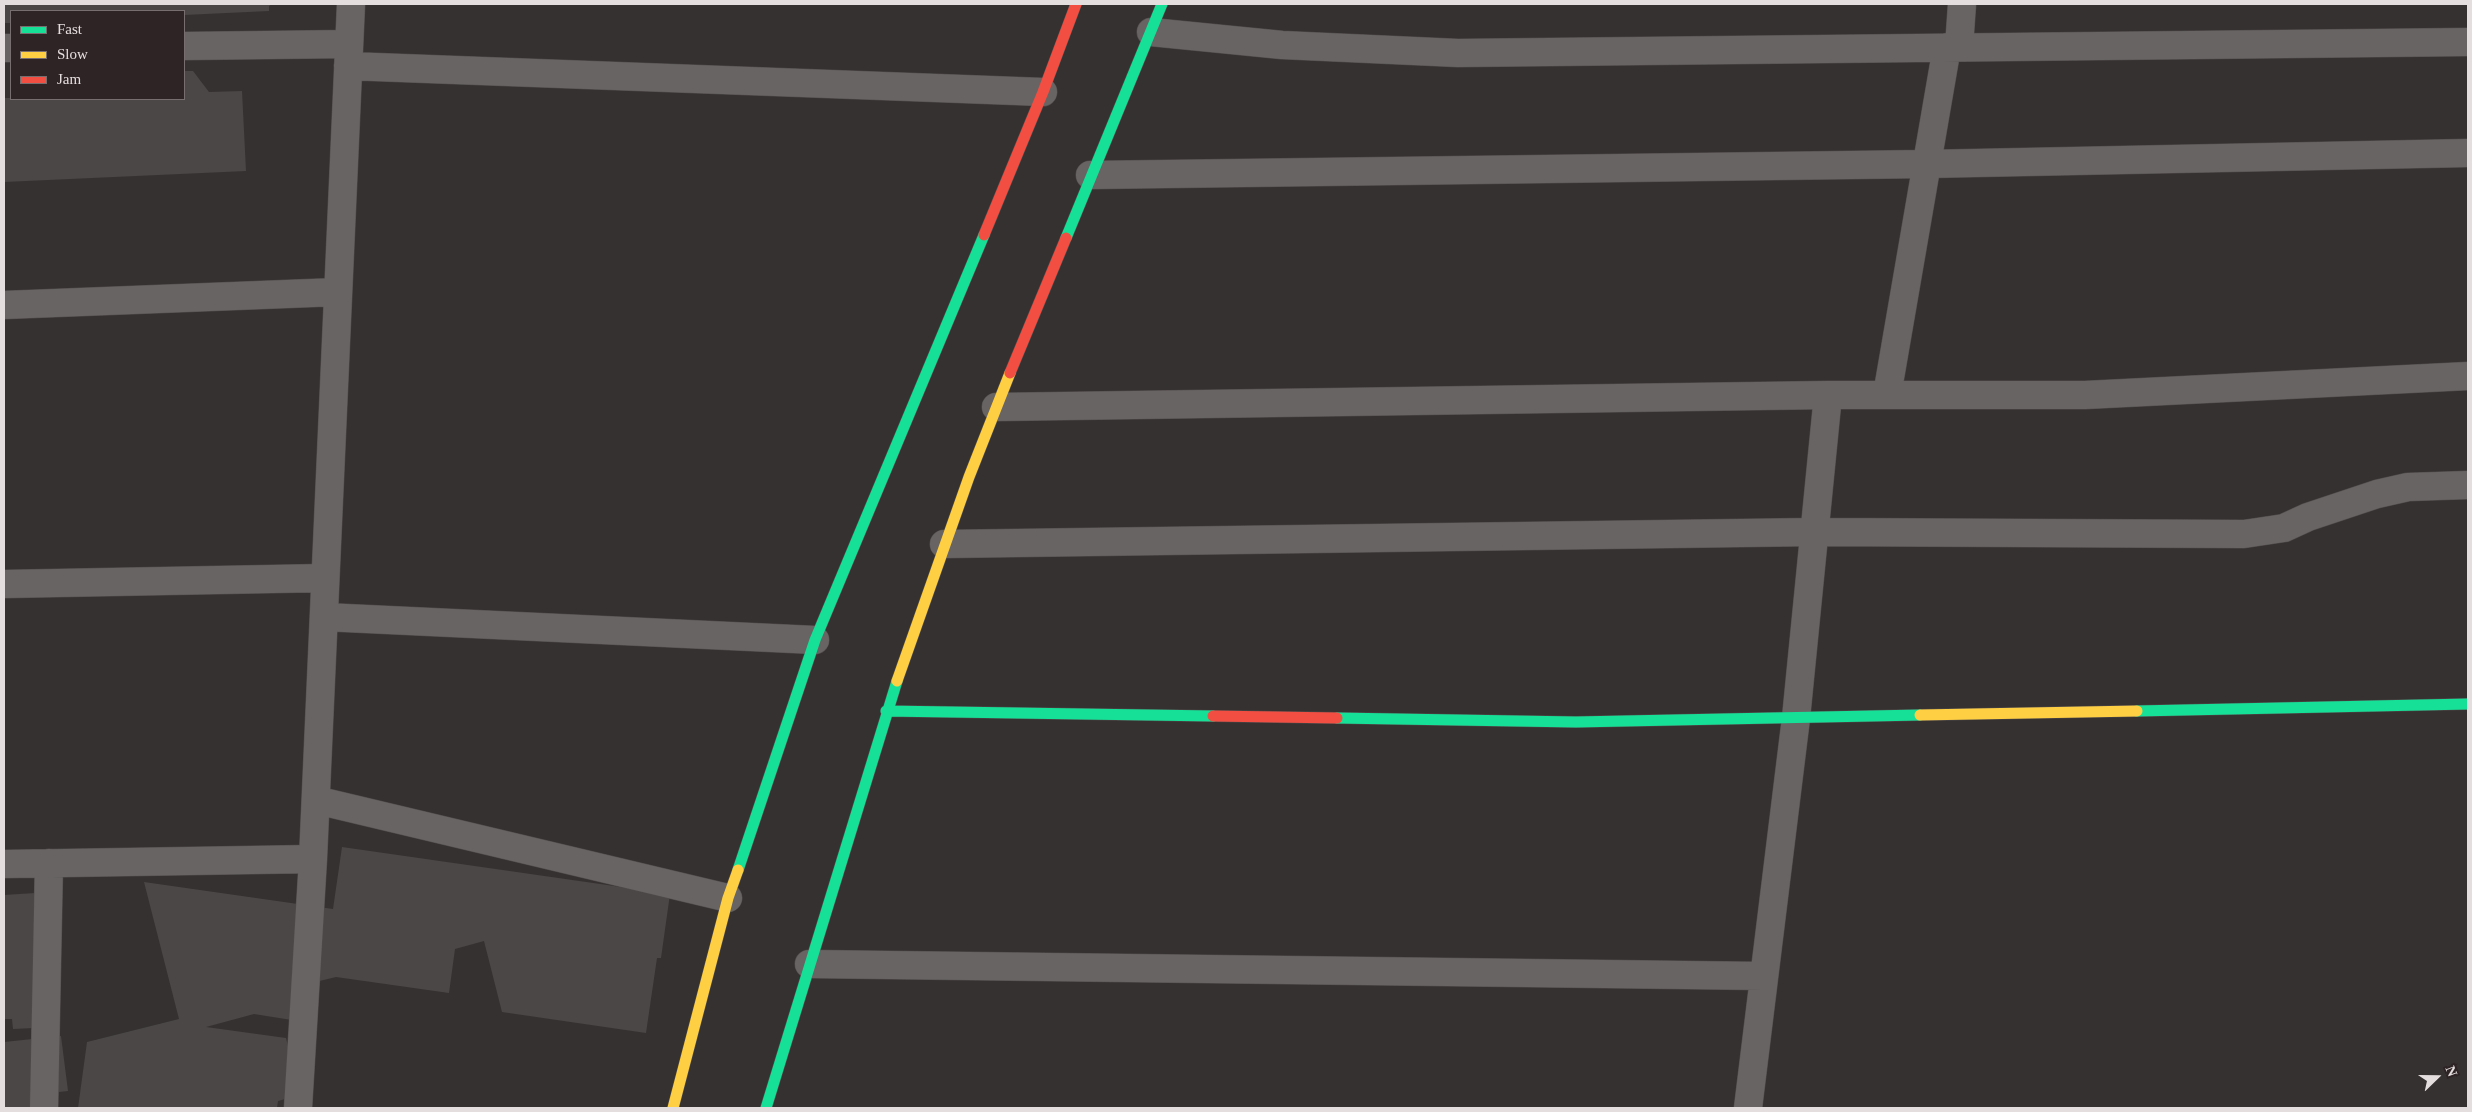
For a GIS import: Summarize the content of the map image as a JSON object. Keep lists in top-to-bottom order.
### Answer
{
  "legend": ["Fast", "Slow", "Jam"],
  "north": "right"
}
